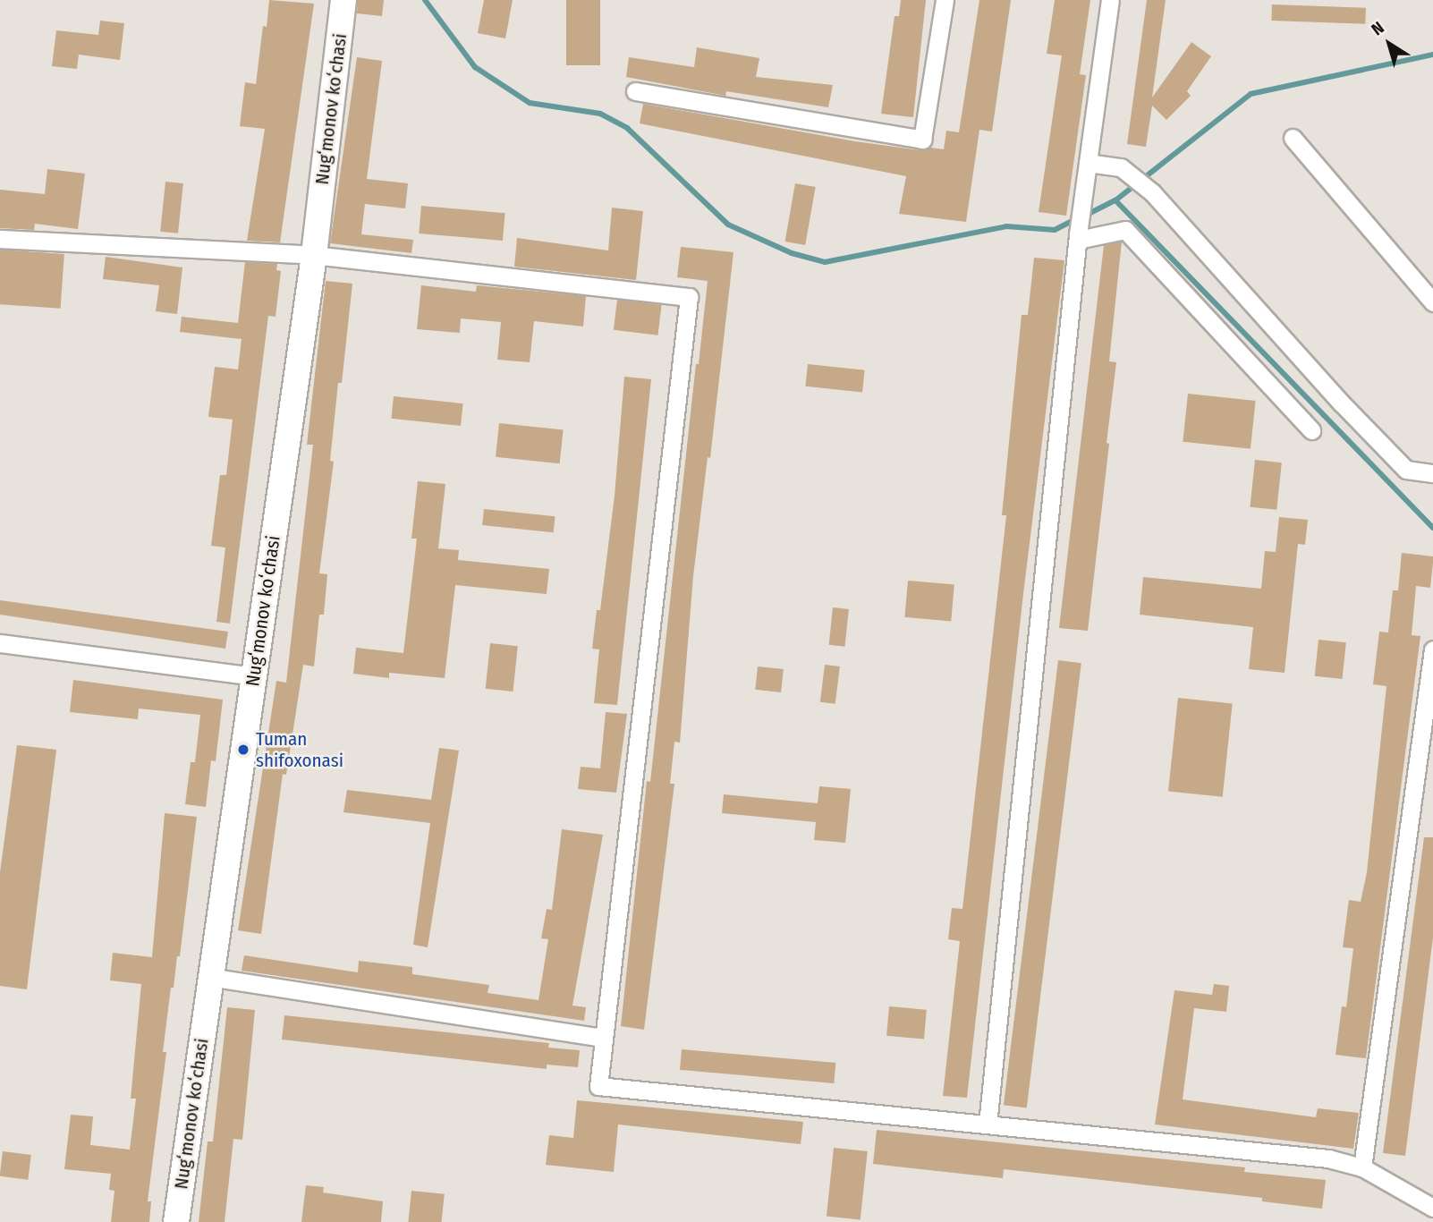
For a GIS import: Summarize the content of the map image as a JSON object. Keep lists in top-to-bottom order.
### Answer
{
  "streets": {
    "main road": ["Nugʻmonov koʻchasi"]
  },
  "places": ["Tuman shifoxonasi"],
  "north": "top left"
}
